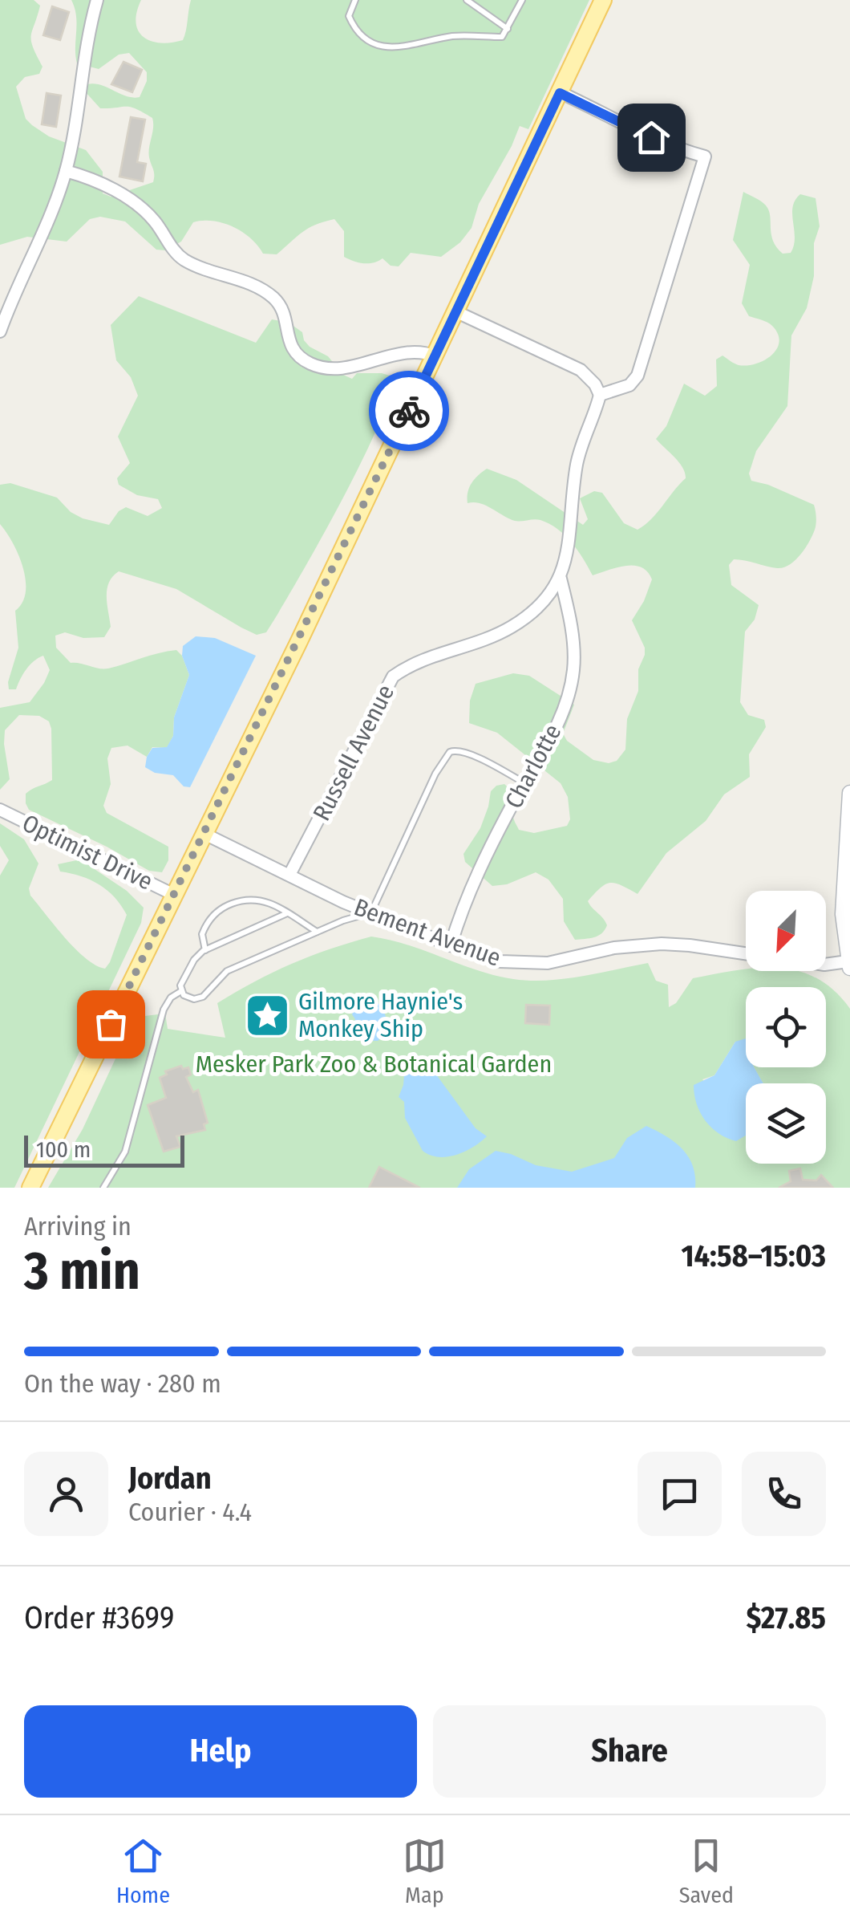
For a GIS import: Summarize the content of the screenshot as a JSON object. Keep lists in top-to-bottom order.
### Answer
{
  "streets": {
    "street": [
      "Russell Avenue",
      "Charlotte",
      "Optimist Drive",
      "Bement Avenue"
    ]
  },
  "crossings": [
    ["Russell Avenue", "Charlotte"],
    ["Russell Avenue", "Bement Avenue"],
    ["Charlotte", "Bement Avenue"]
  ],
  "parks": ["Mesker Park Zoo & Botanical Garden"],
  "places": {
    "place": ["Gilmore Haynie's Monkey Ship"]
  },
  "scale_bar": "100 m",
  "north": "bottom left",
  "page": {
    "scale": "100 m",
    "heading": ["3 min", "Arriving in", "14:58–15:03"],
    "panel": [
      "Jordan",
      "Courier · 4.4",
      "Order #3699",
      "$27.85"
    ],
    "bar": "On the way · 280 m",
    "buttons": ["Help", "Share"],
    "tabs": ["Home", "Map", "Saved"]
  }
}
